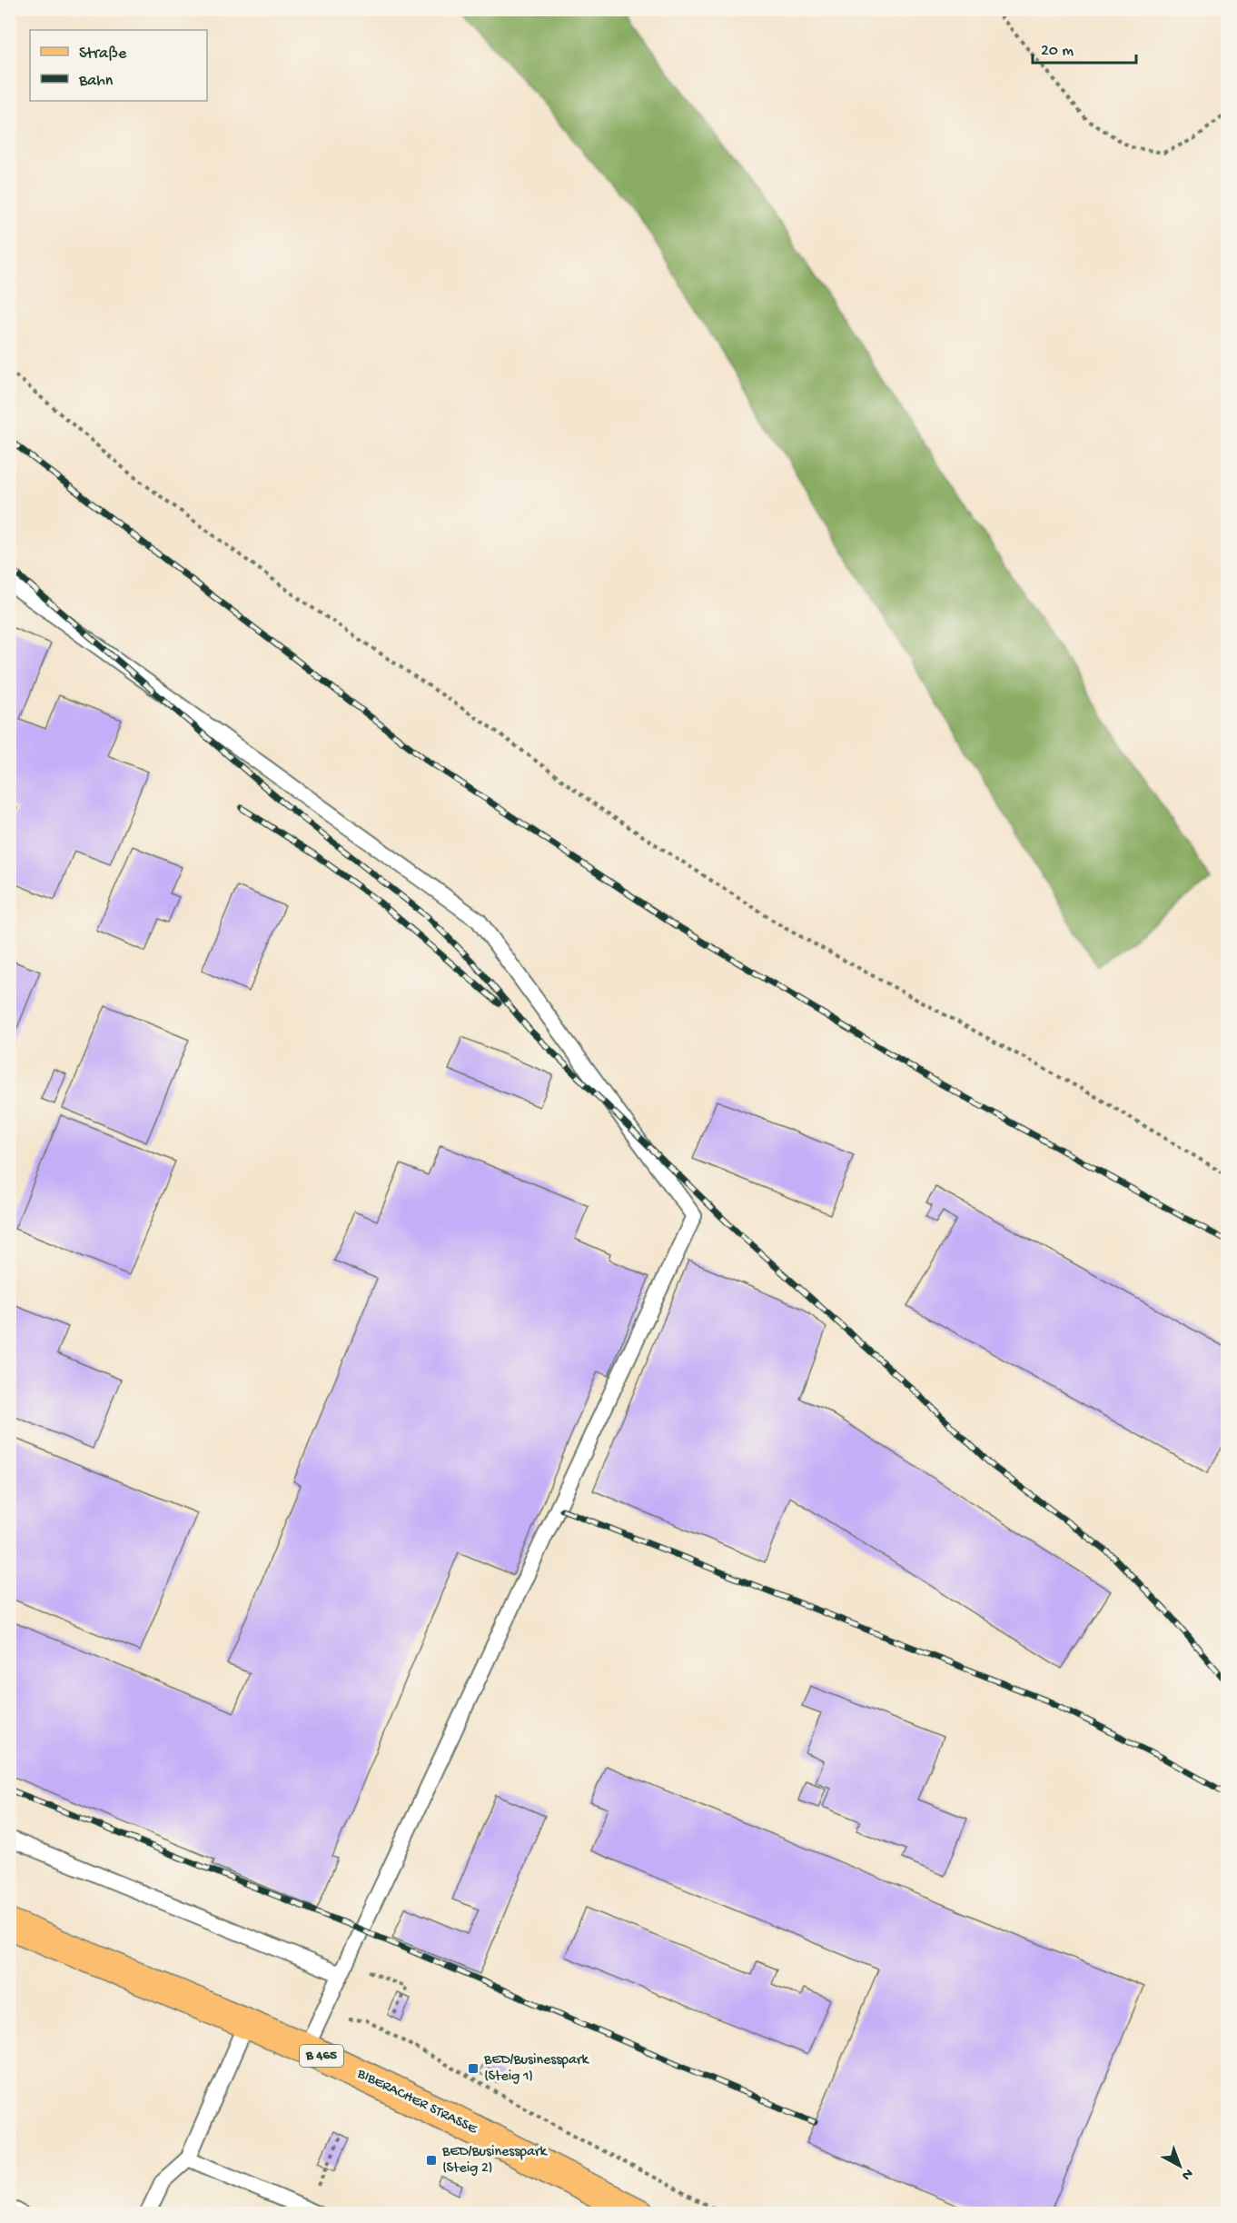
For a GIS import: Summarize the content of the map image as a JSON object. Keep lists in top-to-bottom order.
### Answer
{
  "streets": {
    "main road": ["B 465", "BIBERACHER STRASSE"]
  },
  "places": {
    "transit": ["BED/Businesspark (Steig 1)", "BED/Businesspark (Steig 2)"]
  },
  "legend": ["Straße", "Bahn"],
  "scale_bar": "20 m",
  "north": "bottom right"
}
